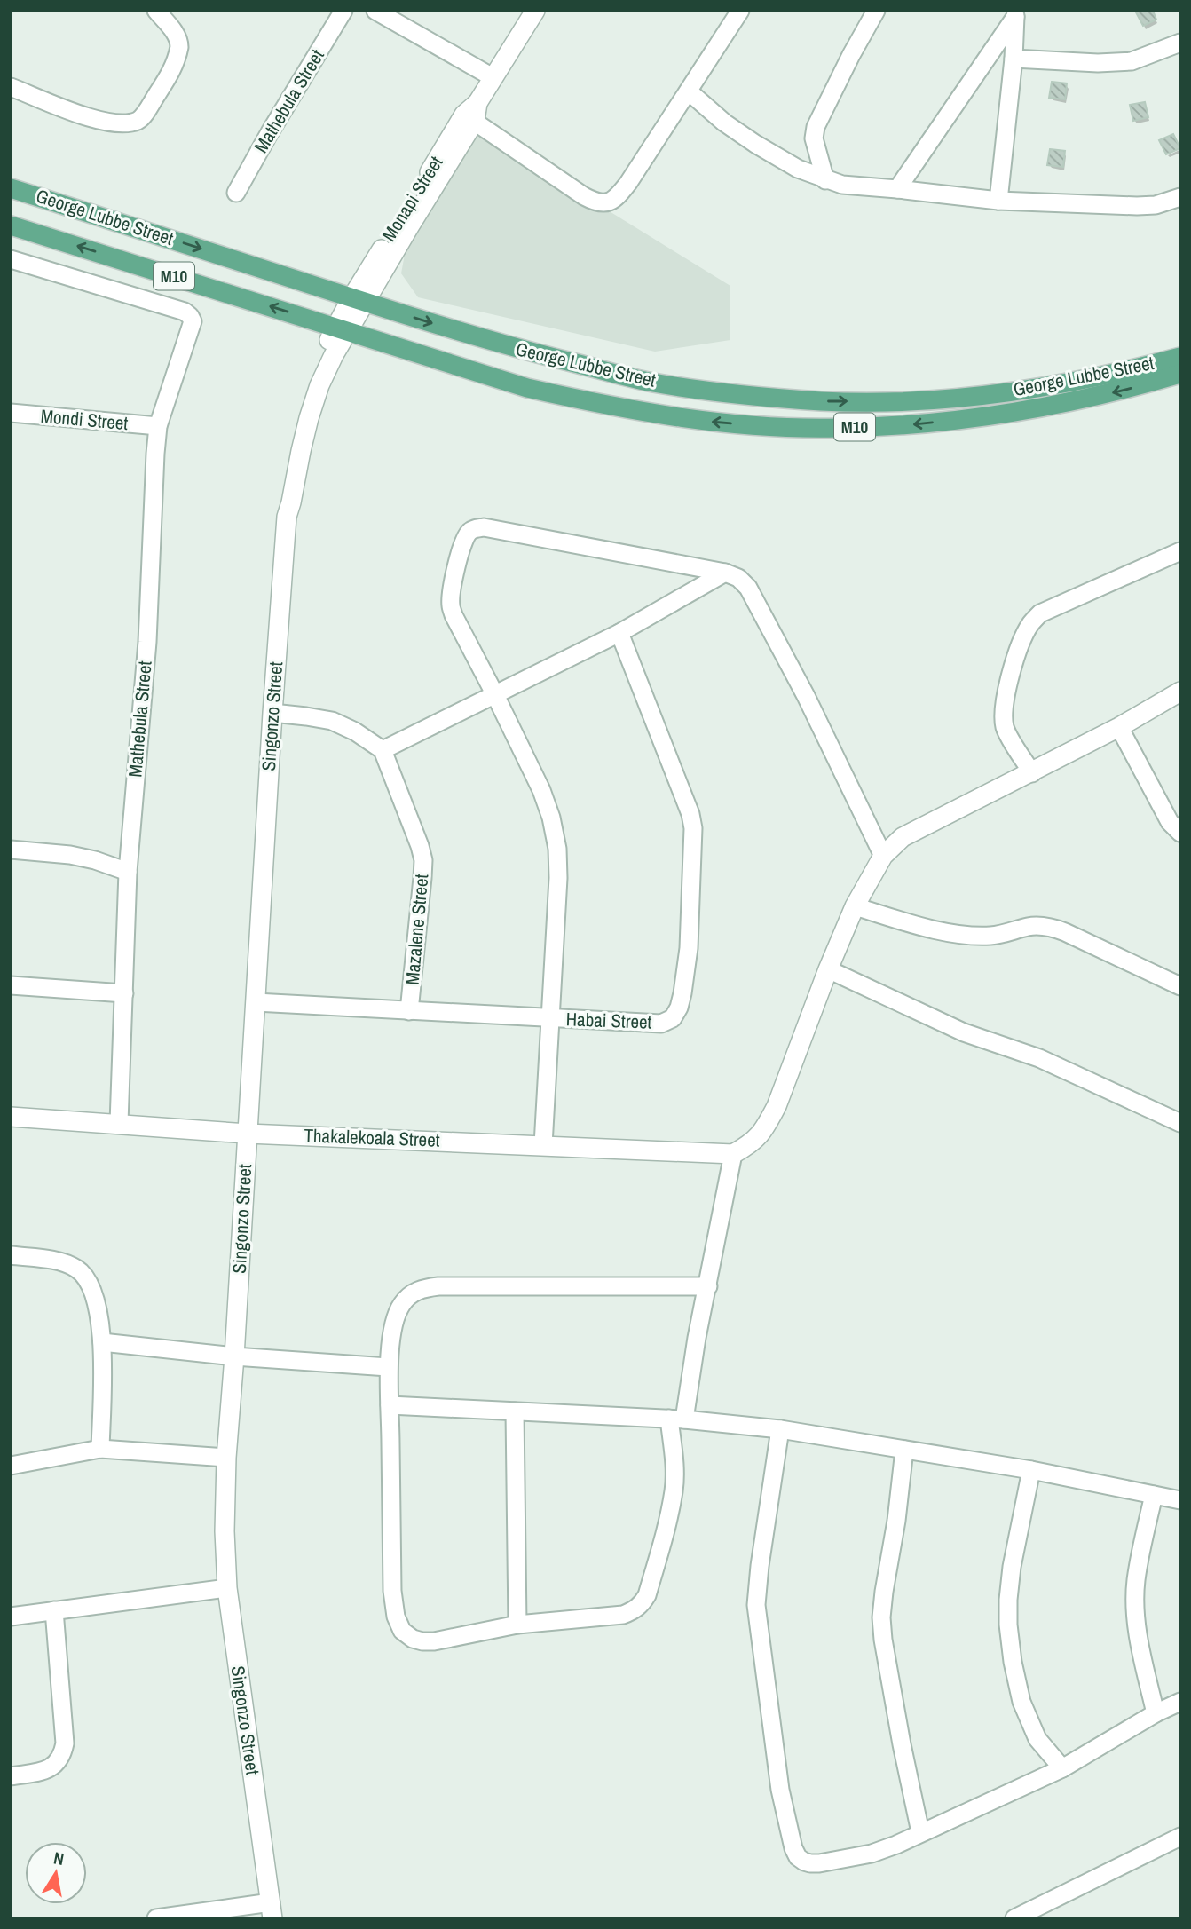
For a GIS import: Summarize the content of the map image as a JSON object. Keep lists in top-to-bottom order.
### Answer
{
  "streets": {
    "main road": ["George Lubbe Street", "M10"],
    "street": [
      "Mathebula Street",
      "Monapi Street",
      "Mondi Street",
      "Singonzo Street",
      "Mazalene Street",
      "Habai Street",
      "Thakalekoala Street"
    ]
  },
  "crossings": [
    ["Mathebula Street", "Mondi Street"],
    ["Mathebula Street", "Thakalekoala Street"],
    ["Monapi Street", "George Lubbe Street"],
    ["Monapi Street", "Singonzo Street"],
    ["George Lubbe Street", "Singonzo Street"],
    ["Singonzo Street", "Habai Street"],
    ["Singonzo Street", "Thakalekoala Street"],
    ["Mazalene Street", "Habai Street"]
  ],
  "north": "top"
}
